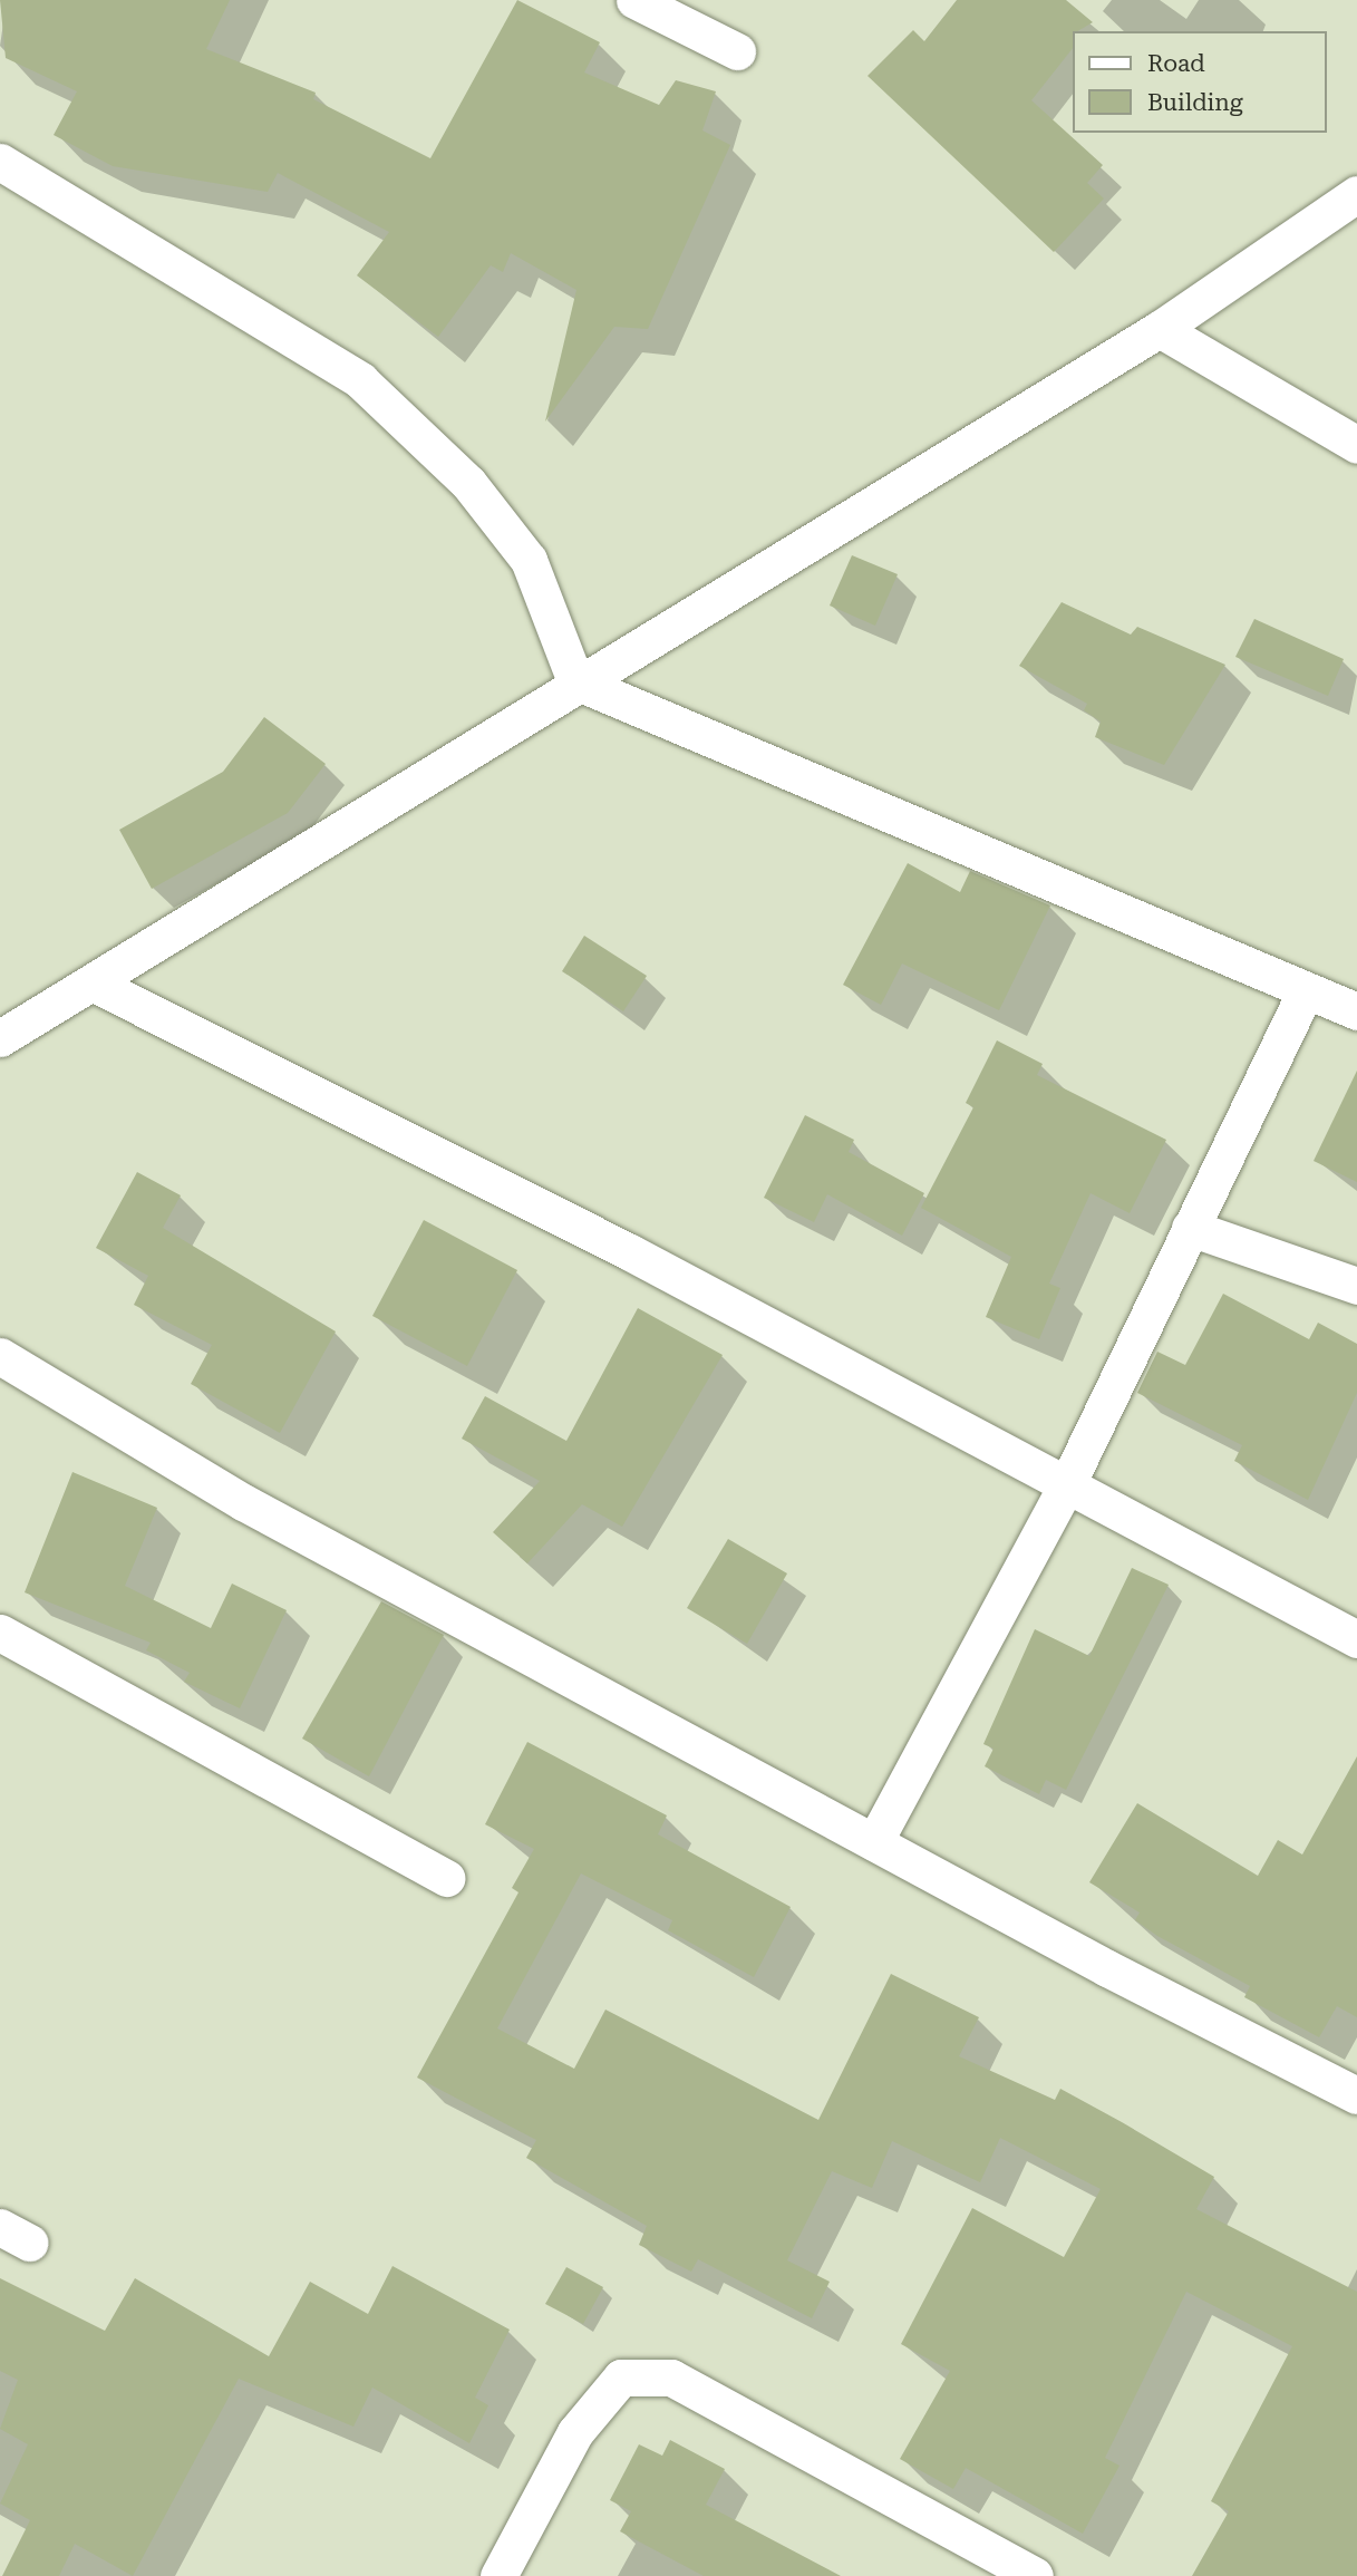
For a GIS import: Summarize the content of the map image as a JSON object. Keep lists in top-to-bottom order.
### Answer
{
  "legend": ["Road", "Building"]
}
